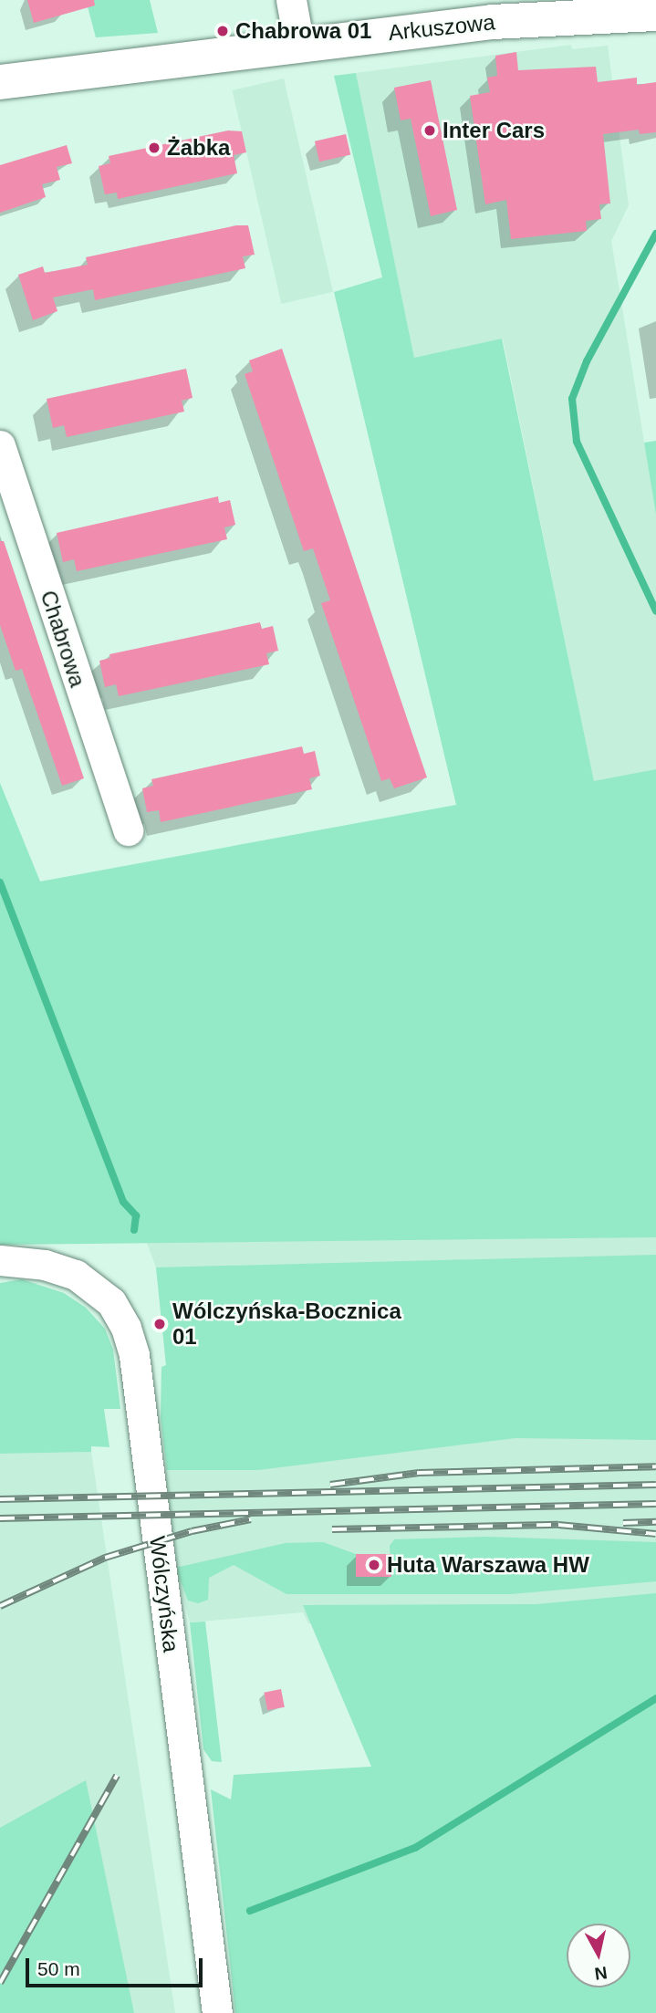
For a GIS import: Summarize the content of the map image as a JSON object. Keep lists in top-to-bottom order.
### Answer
{
  "streets": {
    "main road": ["Arkuszowa"],
    "street": ["Chabrowa", "Wólczyńska"]
  },
  "places": [
    "Chabrowa 01",
    "Inter Cars",
    "Żabka",
    "Wólczyńska-Bocznica 01",
    "Huta Warszawa HW"
  ],
  "scale_bar": "50 m",
  "north": "bottom"
}
